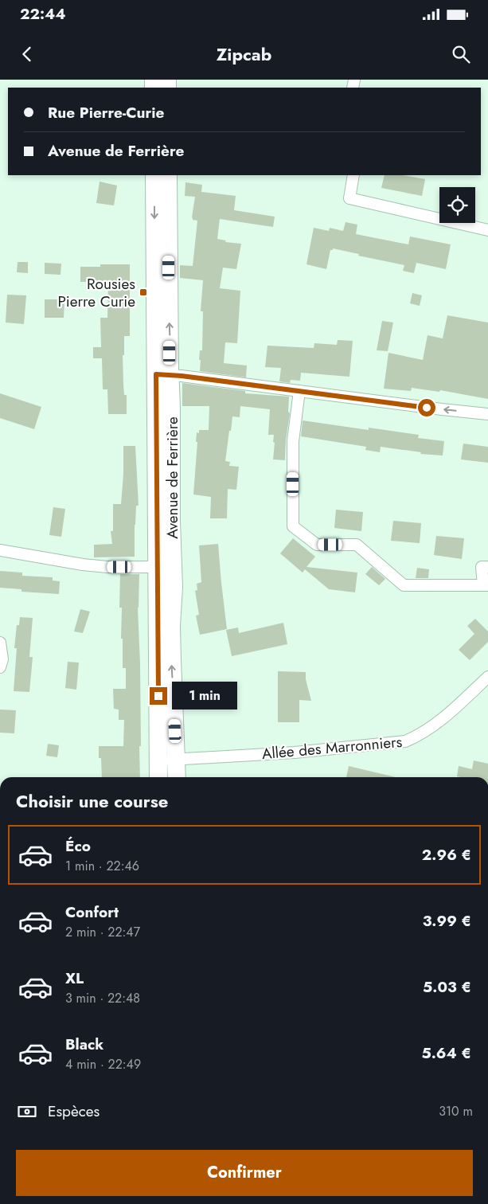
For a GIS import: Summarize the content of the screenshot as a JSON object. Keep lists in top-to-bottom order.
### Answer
{
  "streets": {
    "main road": ["Avenue de Ferrière"],
    "street": ["Allée des Marronniers"]
  },
  "crossings": [
    ["Avenue de Ferrière", "Allée des Marronniers"]
  ],
  "places": {
    "transit": ["Rousies Pierre Curie"]
  },
  "page": {
    "status": "22:44",
    "header": "Zipcab",
    "banner": ["Rue Pierre-Curie", "Avenue de Ferrière"],
    "bubble": "1 min",
    "heading": "Choisir une course",
    "list": [
      {
        "name": "Éco",
        "note": "1 min · 22:46",
        "value": "2.96 €"
      },
      {
        "name": "Confort",
        "note": "2 min · 22:47",
        "value": "3.99 €"
      },
      {
        "name": "XL",
        "note": "3 min · 22:48",
        "value": "5.03 €"
      },
      {
        "name": "Black",
        "note": "4 min · 22:49",
        "value": "5.64 €"
      }
    ],
    "pay": ["Espèces", "310 m"],
    "buttons": "Confirmer"
  }
}
